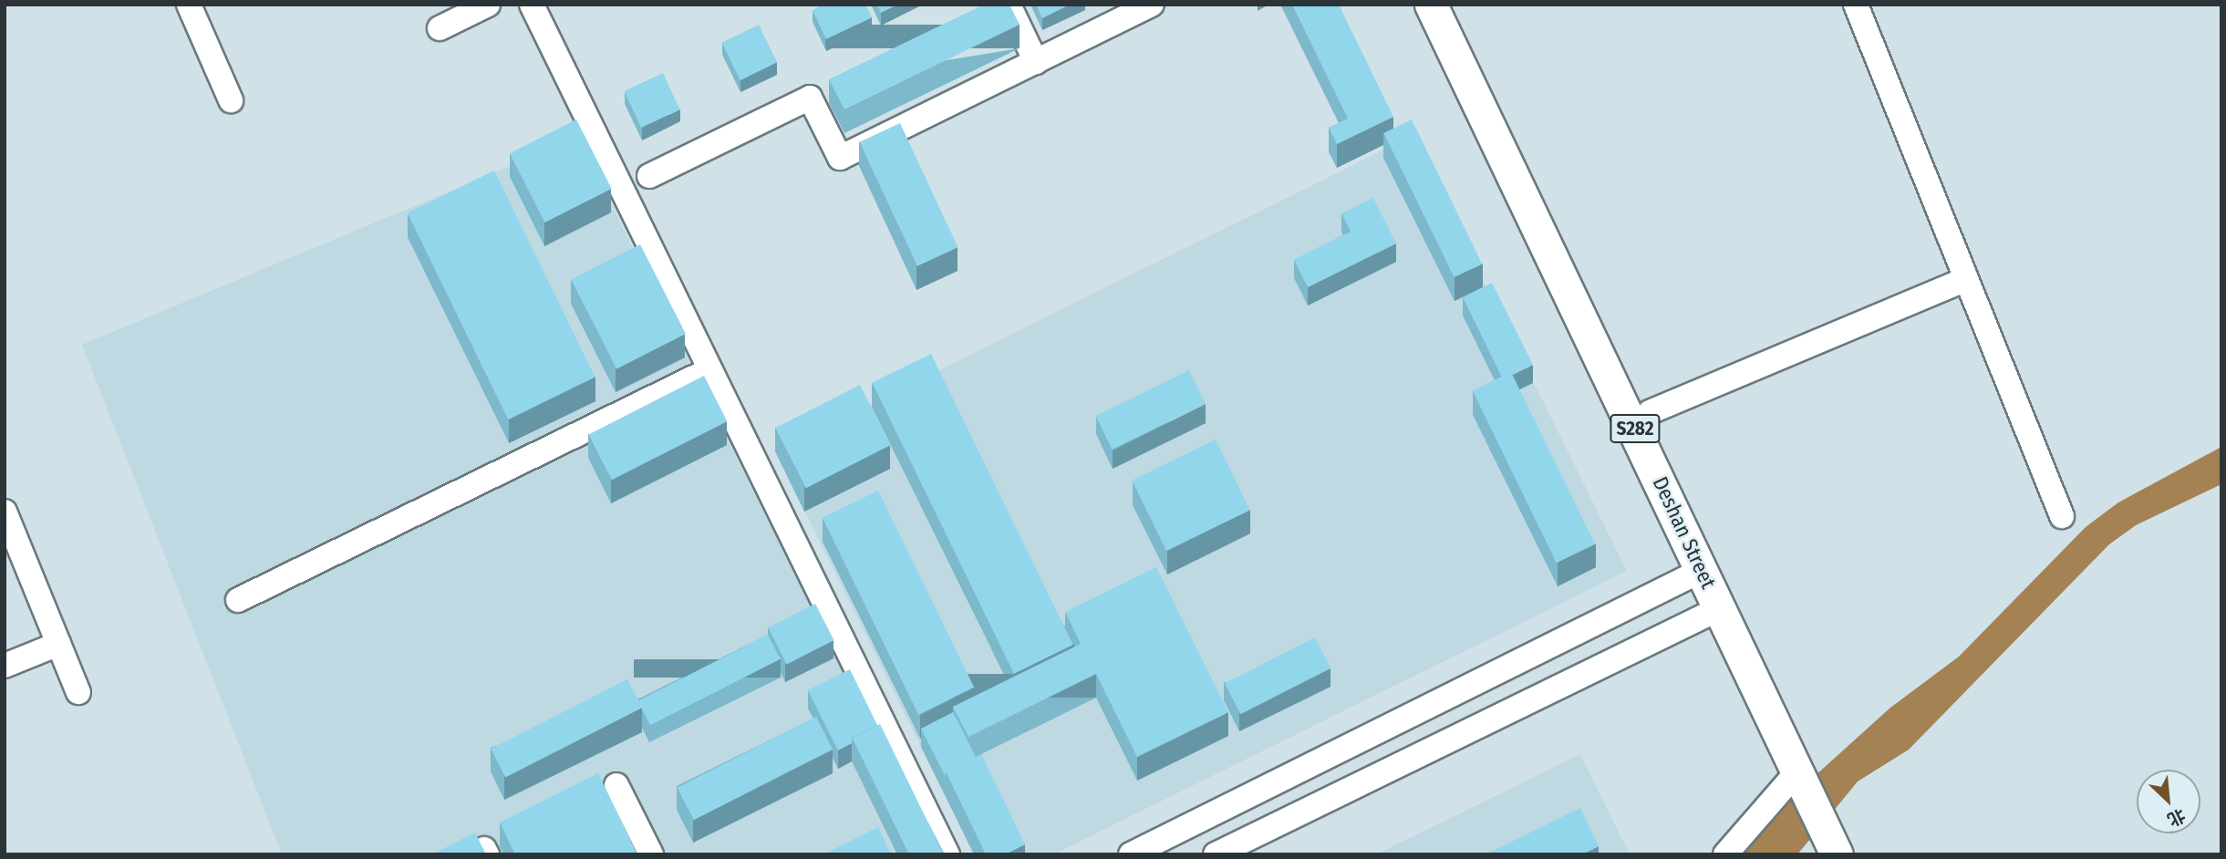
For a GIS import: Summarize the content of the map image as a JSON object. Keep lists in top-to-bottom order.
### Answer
{
  "streets": {
    "main road": ["S282", "Deshan Street"]
  },
  "north": "bottom right"
}
